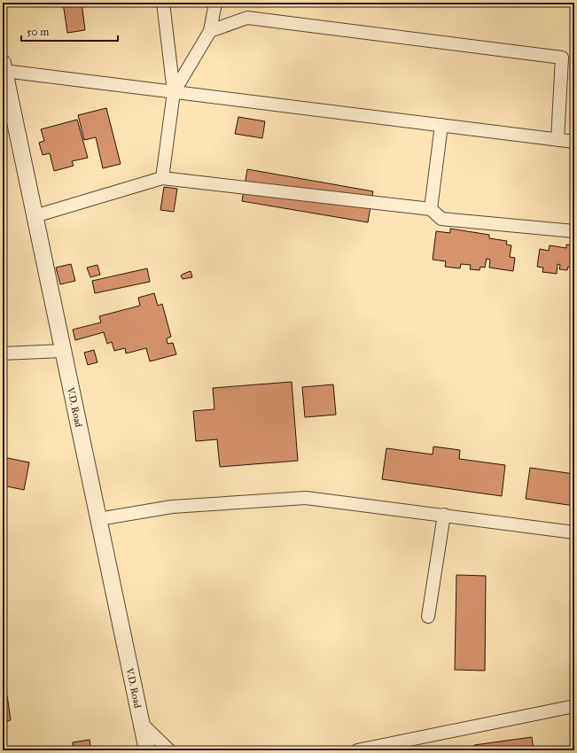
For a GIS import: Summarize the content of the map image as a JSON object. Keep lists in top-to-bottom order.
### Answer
{
  "streets": {
    "street": ["V.D. Road"]
  },
  "scale_bar": "50 m"
}
